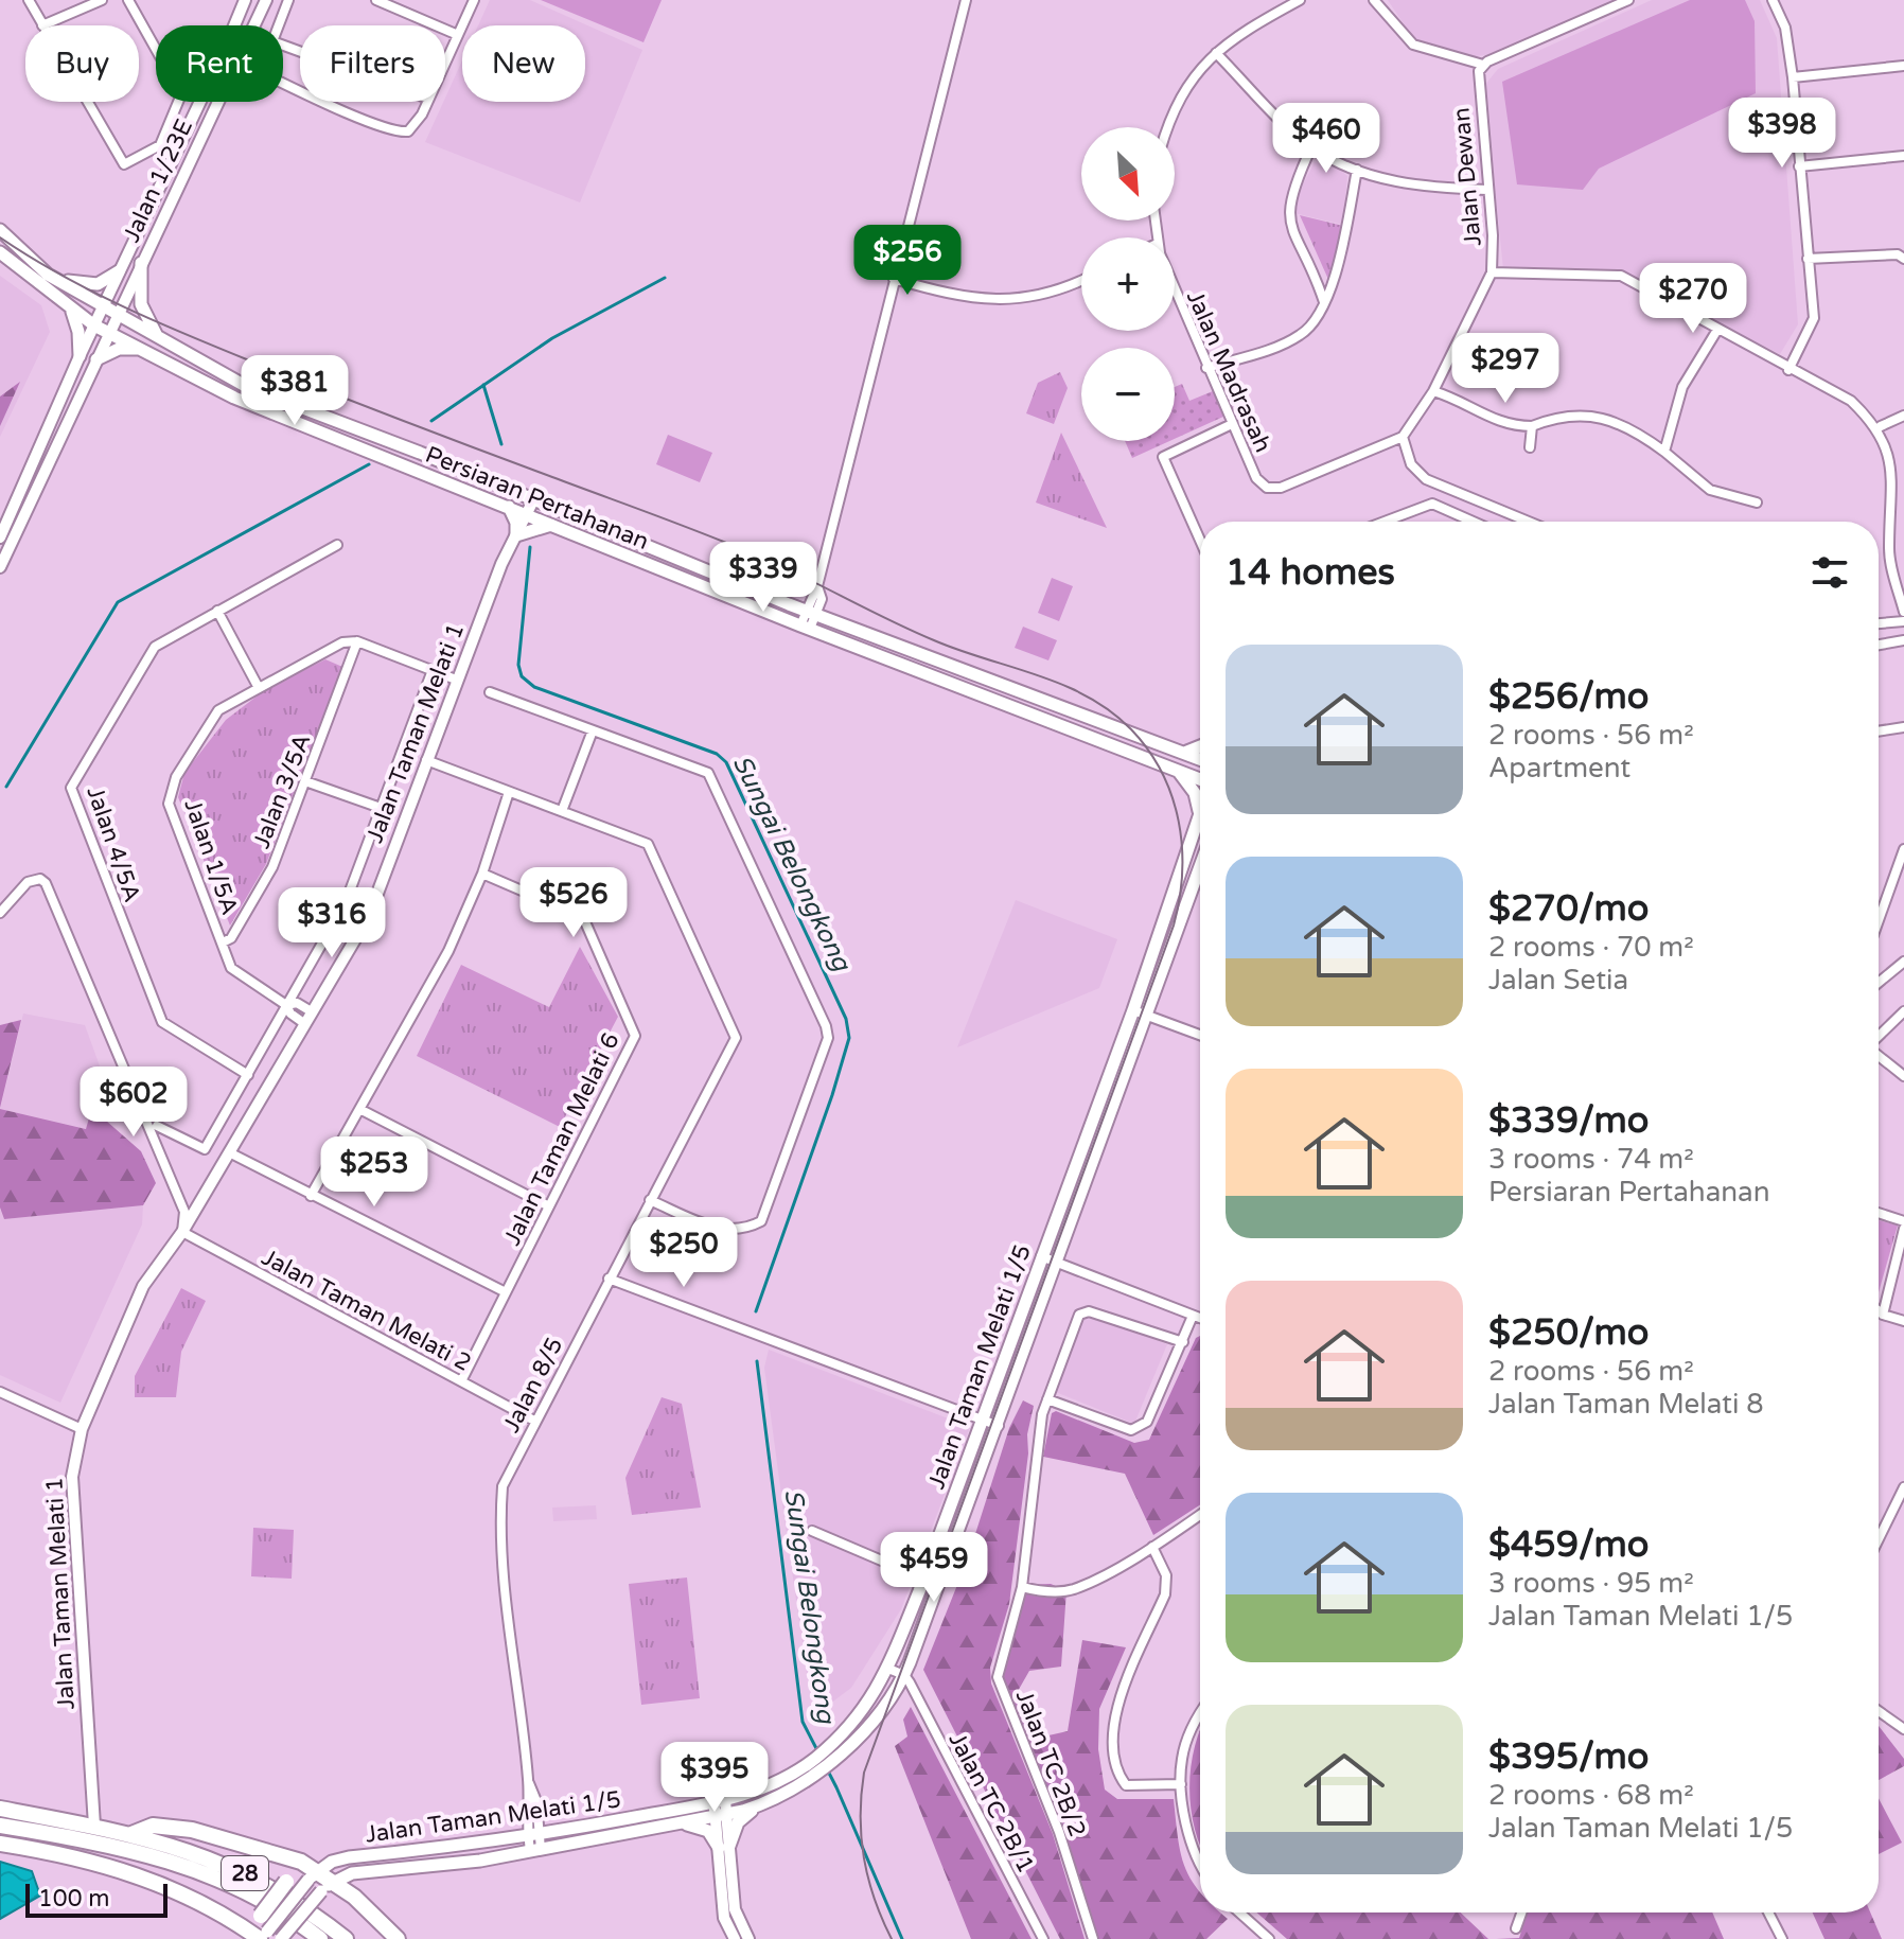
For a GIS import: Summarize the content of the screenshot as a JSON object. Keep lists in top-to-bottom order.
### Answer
{
  "streets": {
    "highway": ["28"],
    "main road": ["Persiaran Pertahanan", "Jalan Taman Melati 1/5"],
    "street": [
      "Jalan Dewan",
      "Jalan 1/23E",
      "Jalan Madrasah",
      "Jalan Taman Melati 1",
      "Jalan 3/5A",
      "Jalan 4/5A",
      "Jalan 1/5A",
      "Jalan Taman Melati 6",
      "Jalan Taman Melati 2",
      "Jalan 8/5",
      "Jalan TC 2B/2",
      "Jalan TC 2B/1"
    ]
  },
  "crossings": [
    ["Jalan Dewan", "Jalan Madrasah"],
    ["Jalan 1/23E", "Persiaran Pertahanan"],
    ["Persiaran Pertahanan", "Jalan Taman Melati 1"],
    ["Jalan Taman Melati 1", "Jalan 1/5A"],
    ["Jalan Taman Melati 1", "Jalan Taman Melati 2"],
    ["Jalan Taman Melati 1", "28"],
    ["Jalan 3/5A", "Jalan 1/5A"],
    ["Jalan Taman Melati 6", "Jalan Taman Melati 2"],
    ["Jalan Taman Melati 2", "Jalan 8/5"],
    ["Jalan Taman Melati 1/5", "Jalan 8/5"],
    ["Jalan Taman Melati 1/5", "Jalan TC 2B/1"]
  ],
  "water": ["Sungai Belongkong"],
  "scale_bar": "100 m",
  "north": "bottom right",
  "page": {
    "chip": [
      "Buy",
      "Rent",
      "Filters",
      "New"
    ],
    "price": [
      "$398",
      "$460",
      "$256",
      "$270",
      "$297",
      "$381",
      "$339",
      "$526",
      "$316",
      "$602",
      "$253",
      "$250",
      "$459",
      "$395"
    ],
    "map_buttons": ["+", "−"],
    "heading": "14 homes",
    "list": [
      {
        "name": "$256/mo",
        "note": "2 rooms · 56 m² · Apartment"
      },
      {
        "name": "$270/mo",
        "note": "2 rooms · 70 m² · Jalan Setia"
      },
      {
        "name": "$339/mo",
        "note": "3 rooms · 74 m² · Persiaran Pertahanan"
      },
      {
        "name": "$250/mo",
        "note": "2 rooms · 56 m² · Jalan Taman Melati 8"
      },
      {
        "name": "$459/mo",
        "note": "3 rooms · 95 m² · Jalan Taman Melati 1/5"
      },
      {
        "name": "$395/mo",
        "note": "2 rooms · 68 m² · Jalan Taman Melati 1/5"
      }
    ],
    "scale": "100 m"
  }
}
